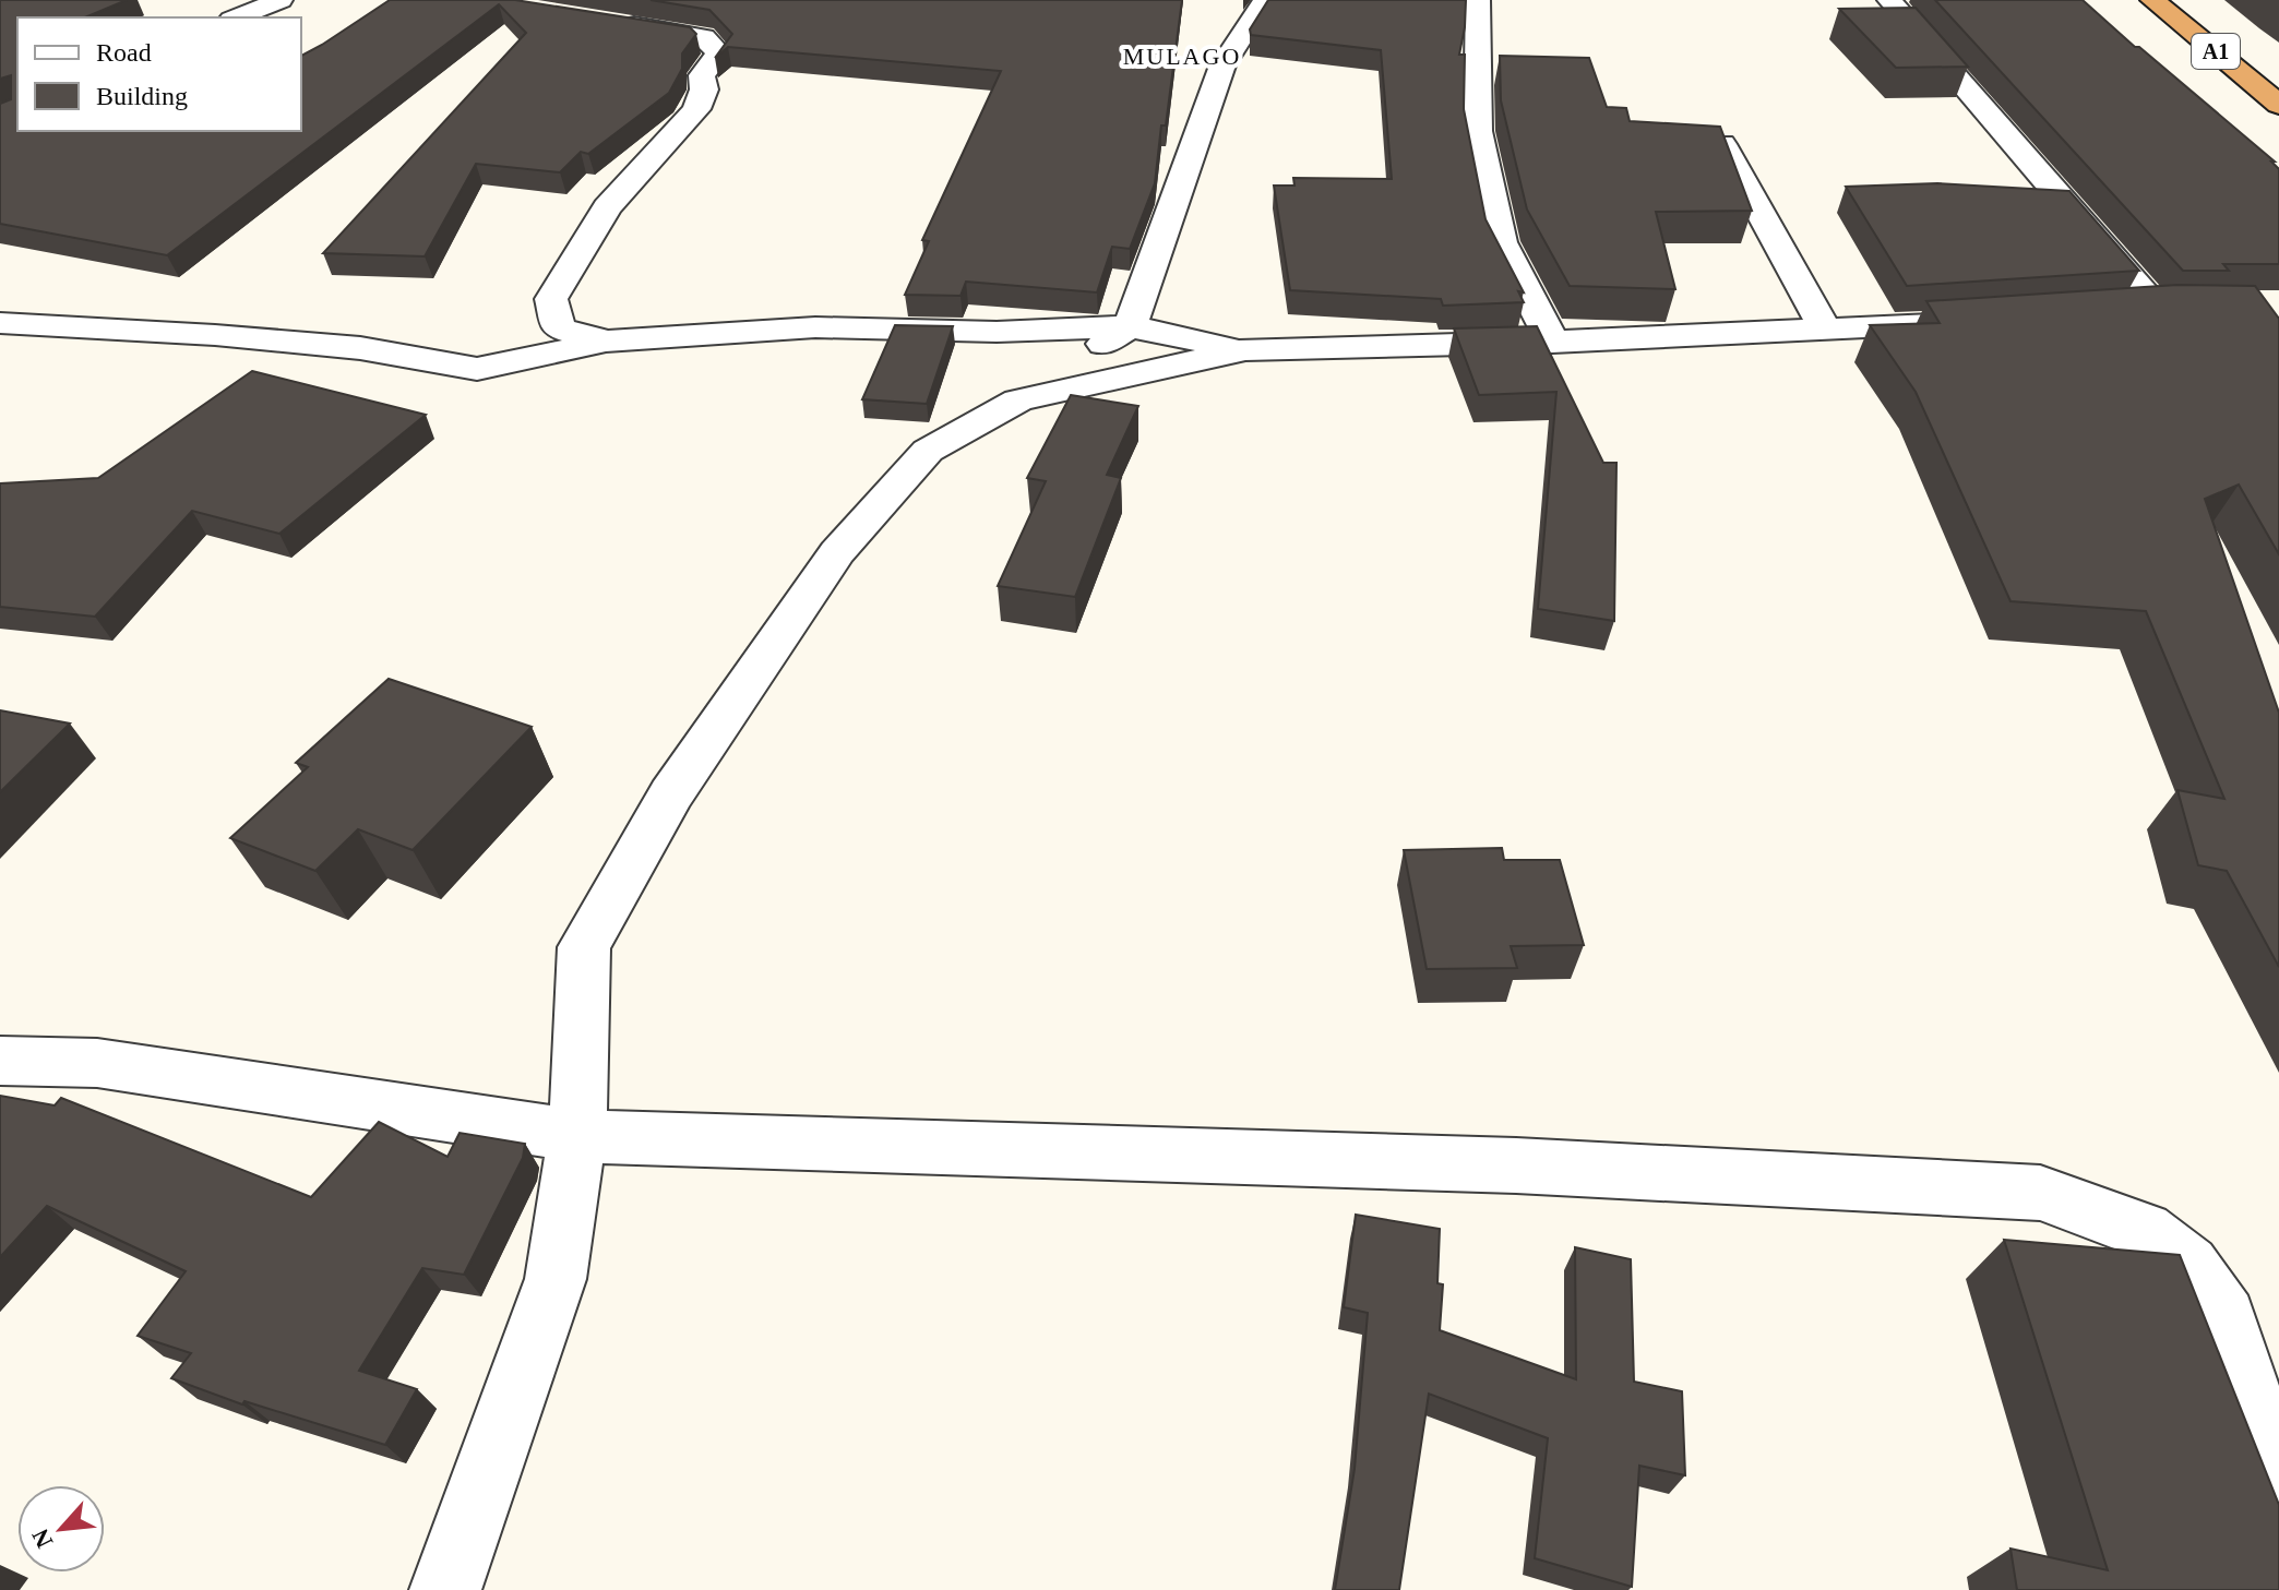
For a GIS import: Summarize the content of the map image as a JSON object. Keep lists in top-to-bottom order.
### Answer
{
  "streets": {
    "highway": ["A1"]
  },
  "districts": ["MULAGO"],
  "legend": ["Road", "Building"],
  "north": "bottom left"
}
